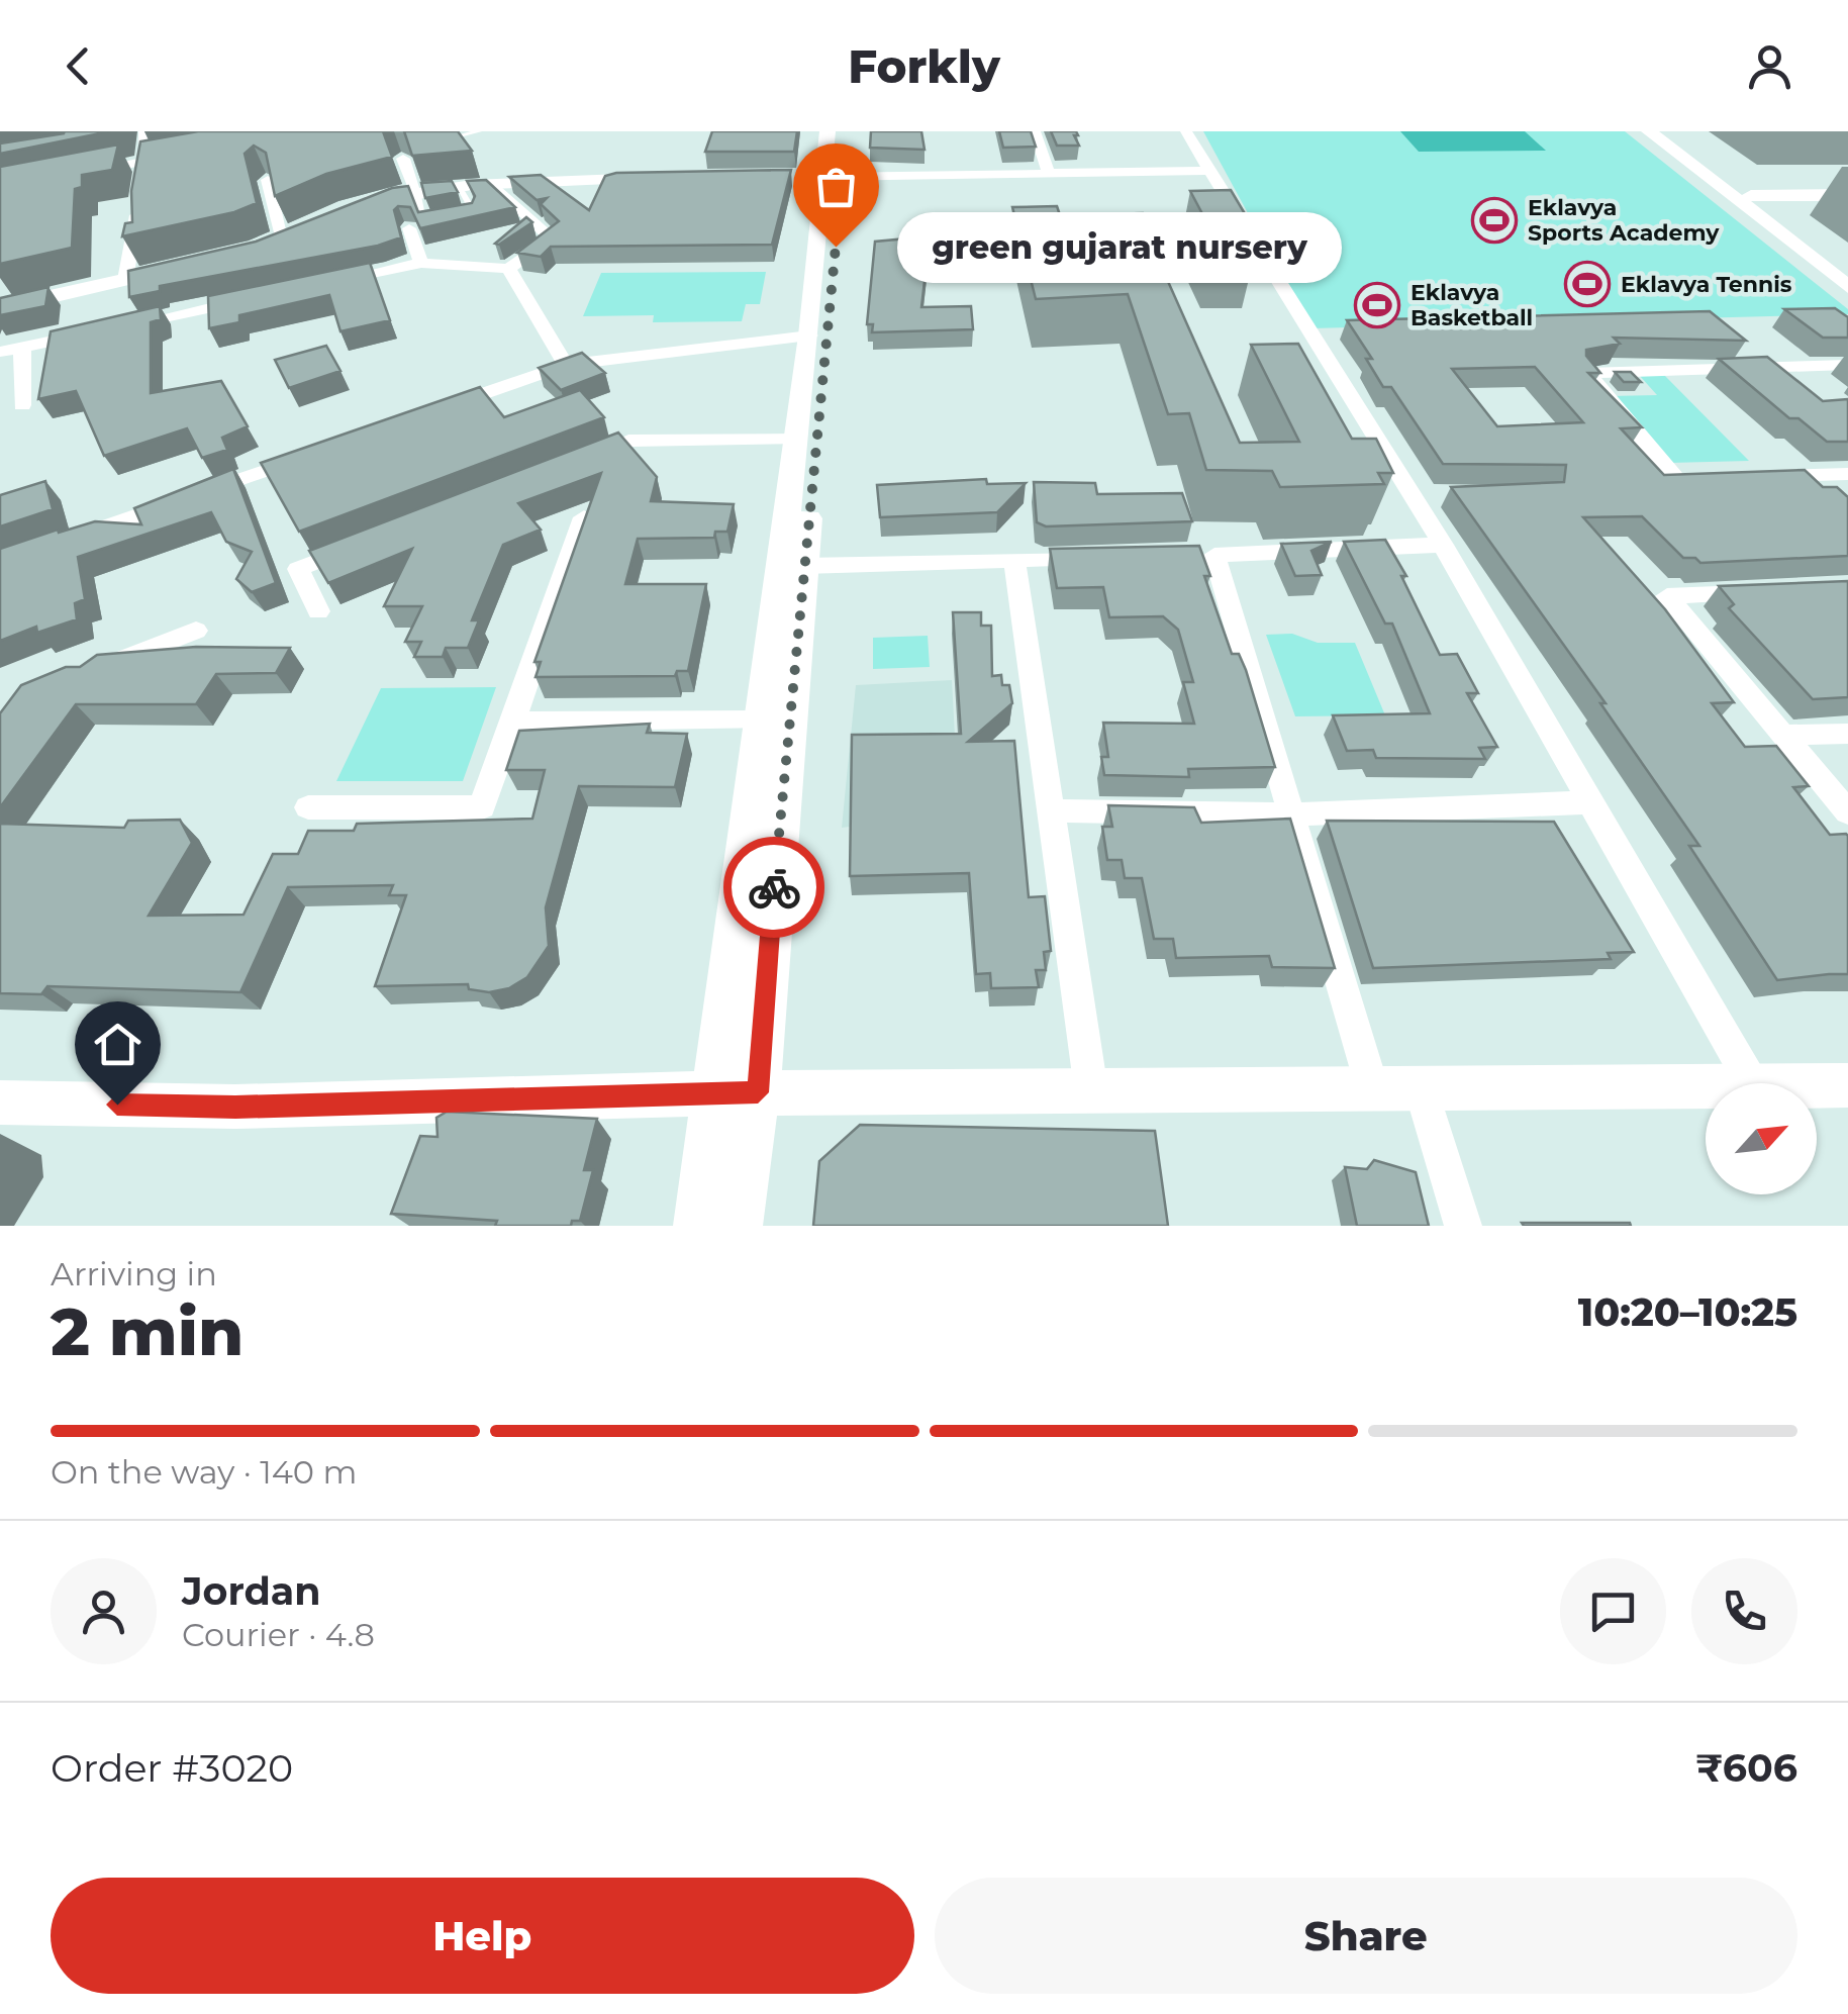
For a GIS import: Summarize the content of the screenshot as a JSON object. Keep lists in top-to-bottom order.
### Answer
{
  "places": {
    "sports": ["Eklavya Sports Academy", "Eklavya Tennis", "Eklavya Basketball"],
    "other": ["green gujarat nursery"]
  },
  "north": "top right",
  "page": {
    "header": "Forkly",
    "bubble": "green gujarat nursery",
    "heading": ["2 min", "Arriving in", "10:20–10:25"],
    "panel": [
      "Jordan",
      "Courier · 4.8",
      "Order #3020",
      "₹606"
    ],
    "bar": "On the way · 140 m",
    "buttons": ["Help", "Share"]
  }
}
